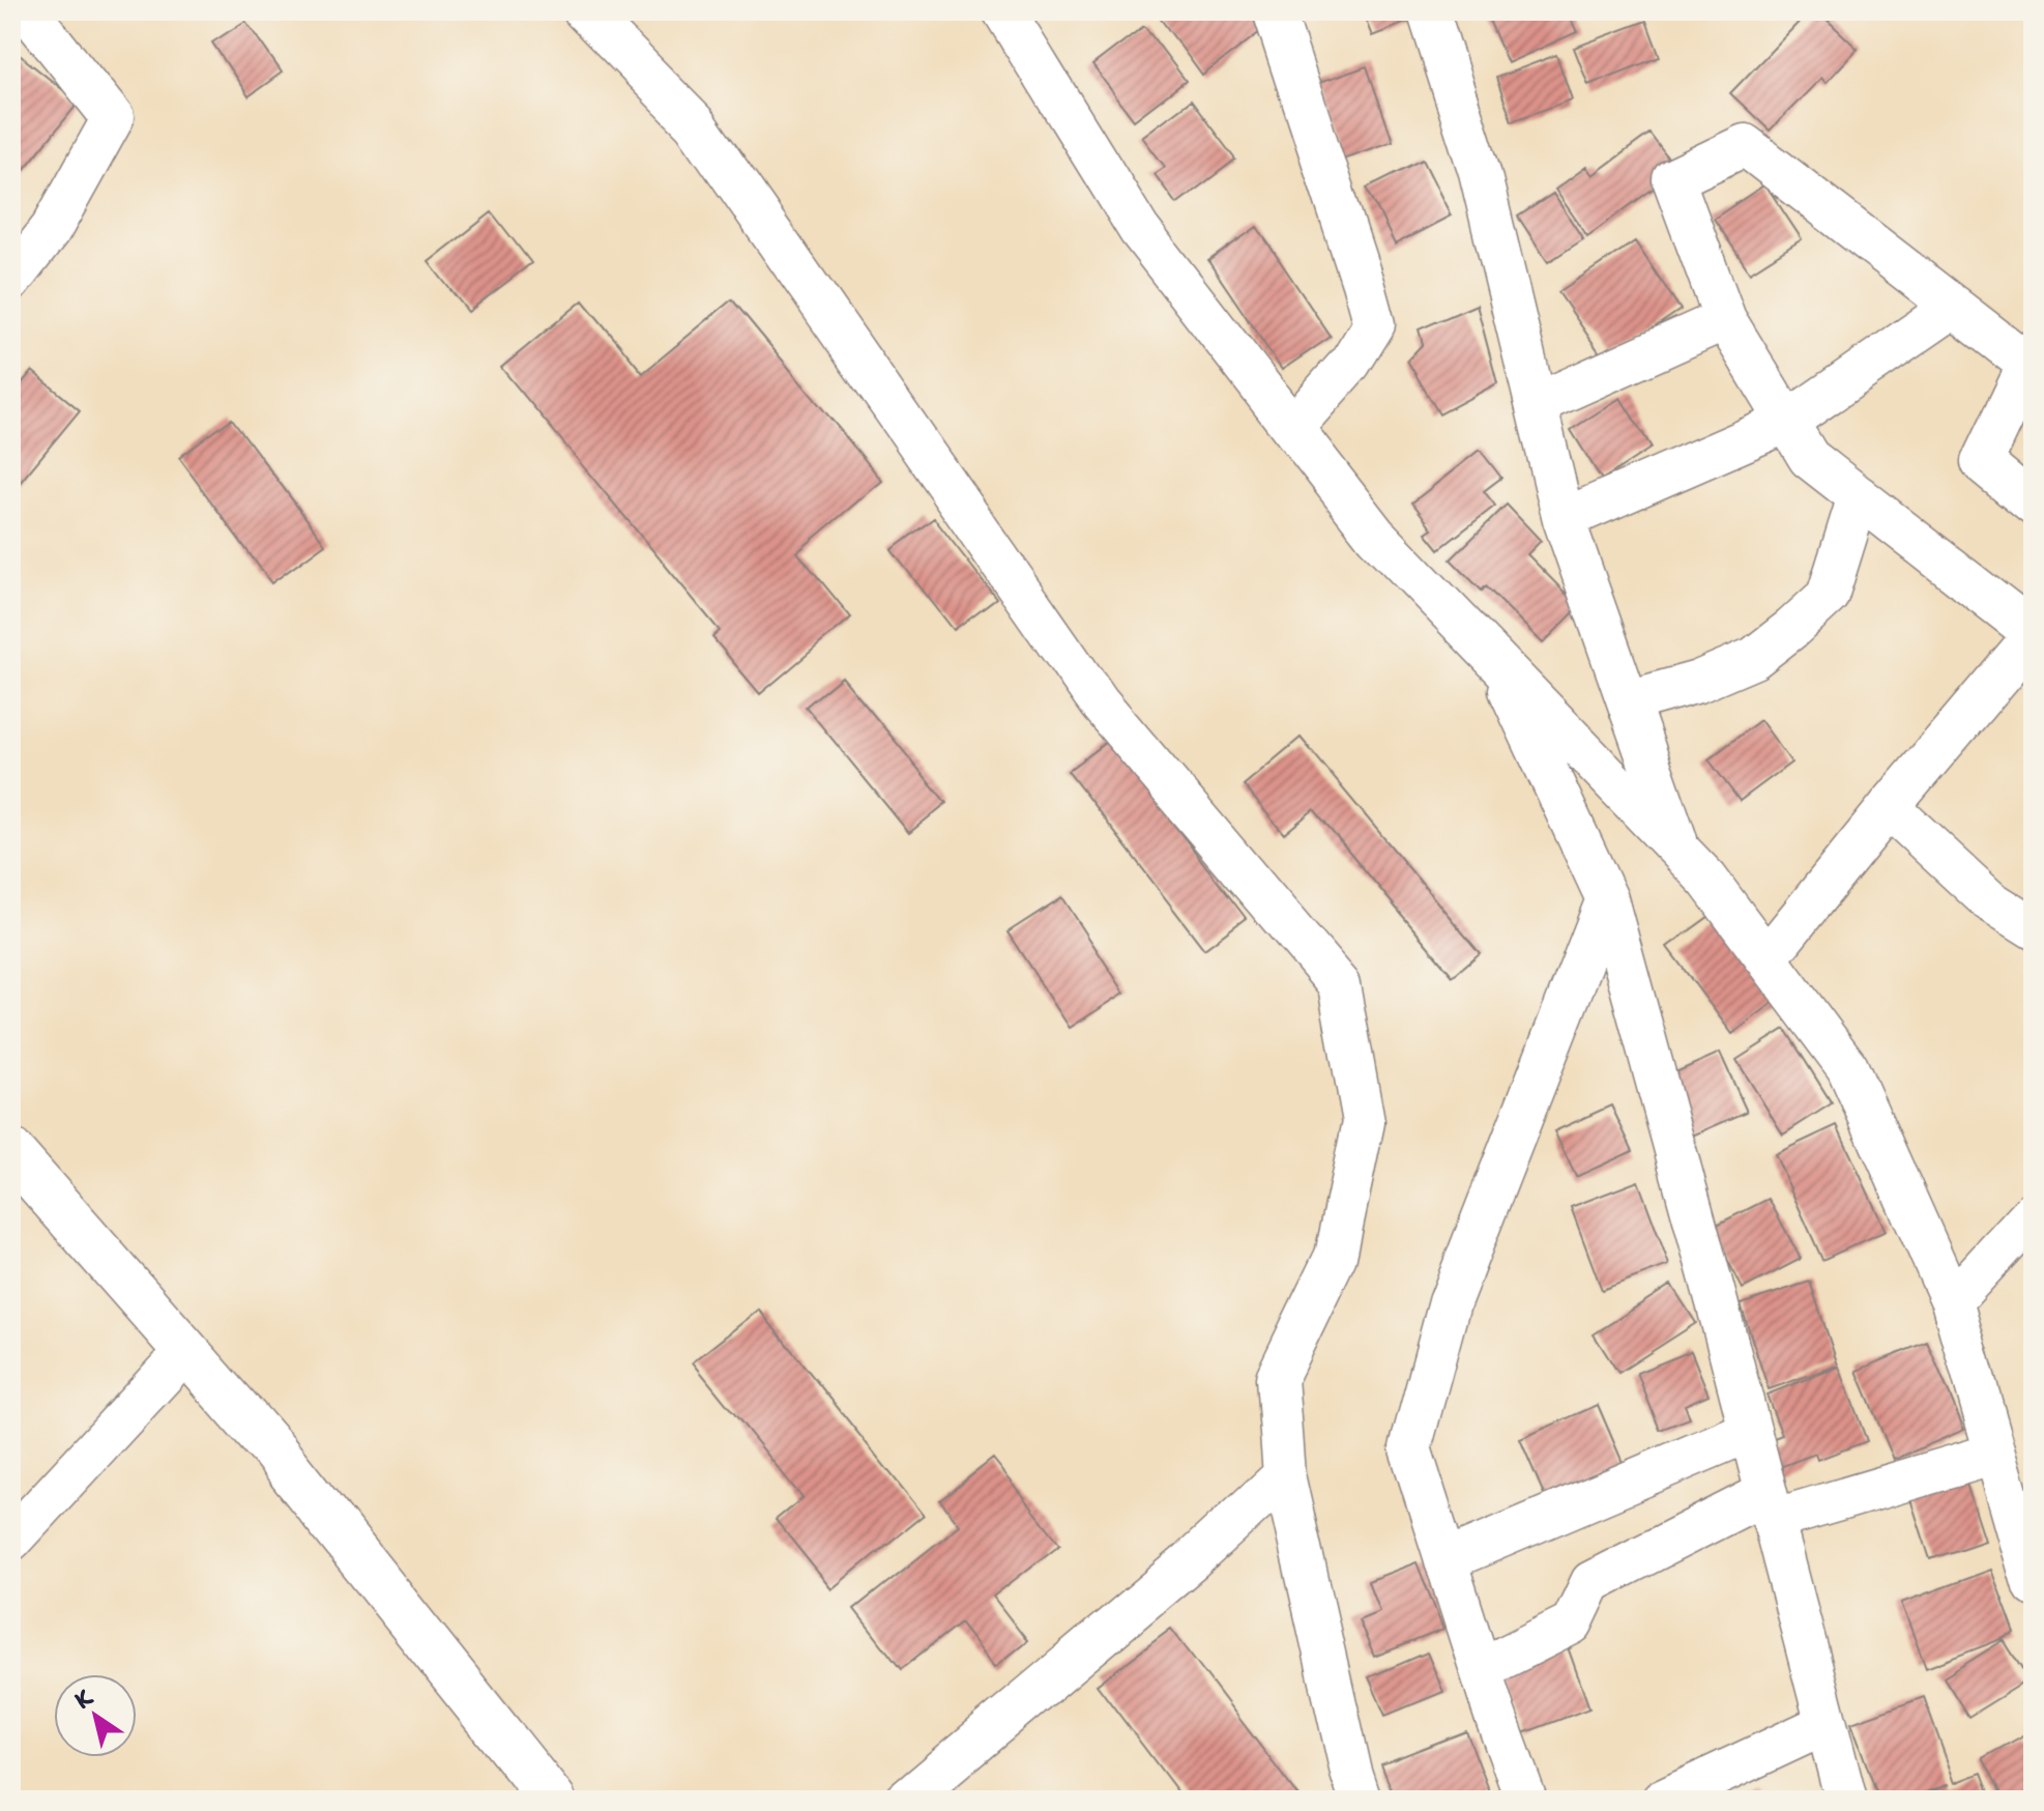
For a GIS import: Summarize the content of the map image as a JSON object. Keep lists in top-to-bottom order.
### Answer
{
  "north": "top left"
}
